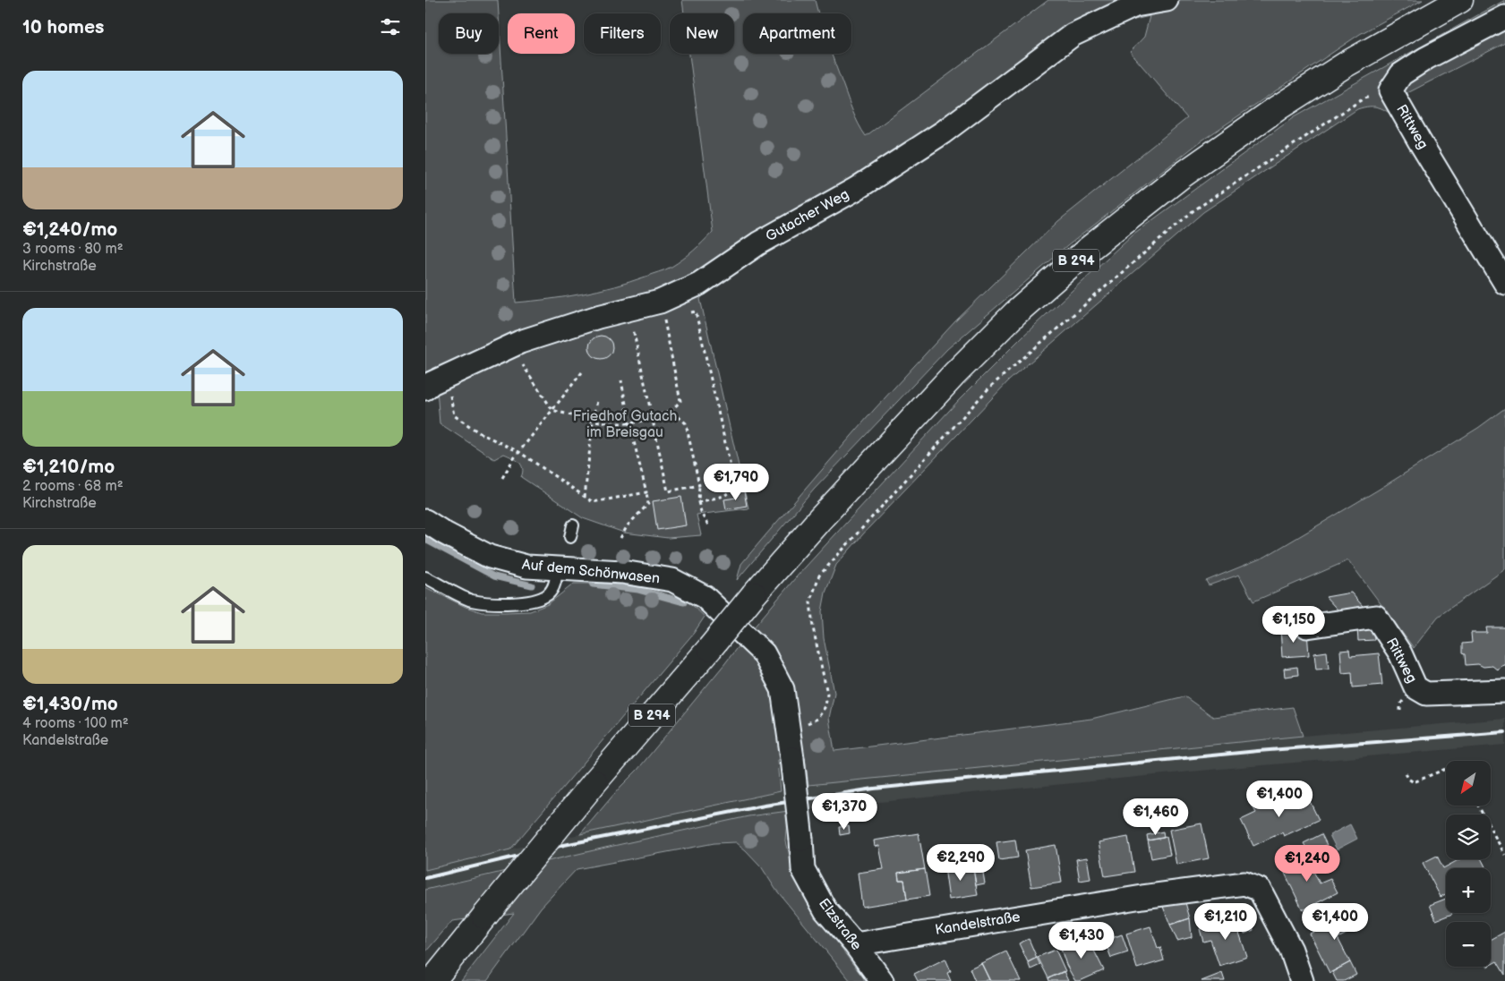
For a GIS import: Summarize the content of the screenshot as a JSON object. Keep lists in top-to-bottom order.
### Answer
{
  "streets": {
    "highway": ["B 294"],
    "street": [
      "Rittweg",
      "Gutacher Weg",
      "Auf dem Schönwasen",
      "Kandelstraße",
      "Elzstraße"
    ]
  },
  "crossings": [
    ["Auf dem Schönwasen", "Elzstraße"],
    ["Kandelstraße", "Elzstraße"]
  ],
  "parks": ["Friedhof Gutach im Breisgau"],
  "north": "bottom left",
  "page": {
    "heading": "10 homes",
    "chip": [
      "Buy",
      "Rent",
      "Filters",
      "New",
      "Apartment"
    ],
    "list": [
      {
        "name": "€1,240/mo",
        "note": "3 rooms · 80 m² · Kirchstraße"
      },
      {
        "name": "€1,210/mo",
        "note": "2 rooms · 68 m² · Kirchstraße"
      },
      {
        "name": "€1,430/mo",
        "note": "4 rooms · 100 m² · Kandelstraße"
      }
    ],
    "price": [
      "€1,790",
      "€1,150",
      "€1,400",
      "€1,370",
      "€1,460",
      "€2,290",
      "€1,240",
      "€1,210",
      "€1,400",
      "€1,430"
    ],
    "map_buttons": ["+", "−"]
  }
}
